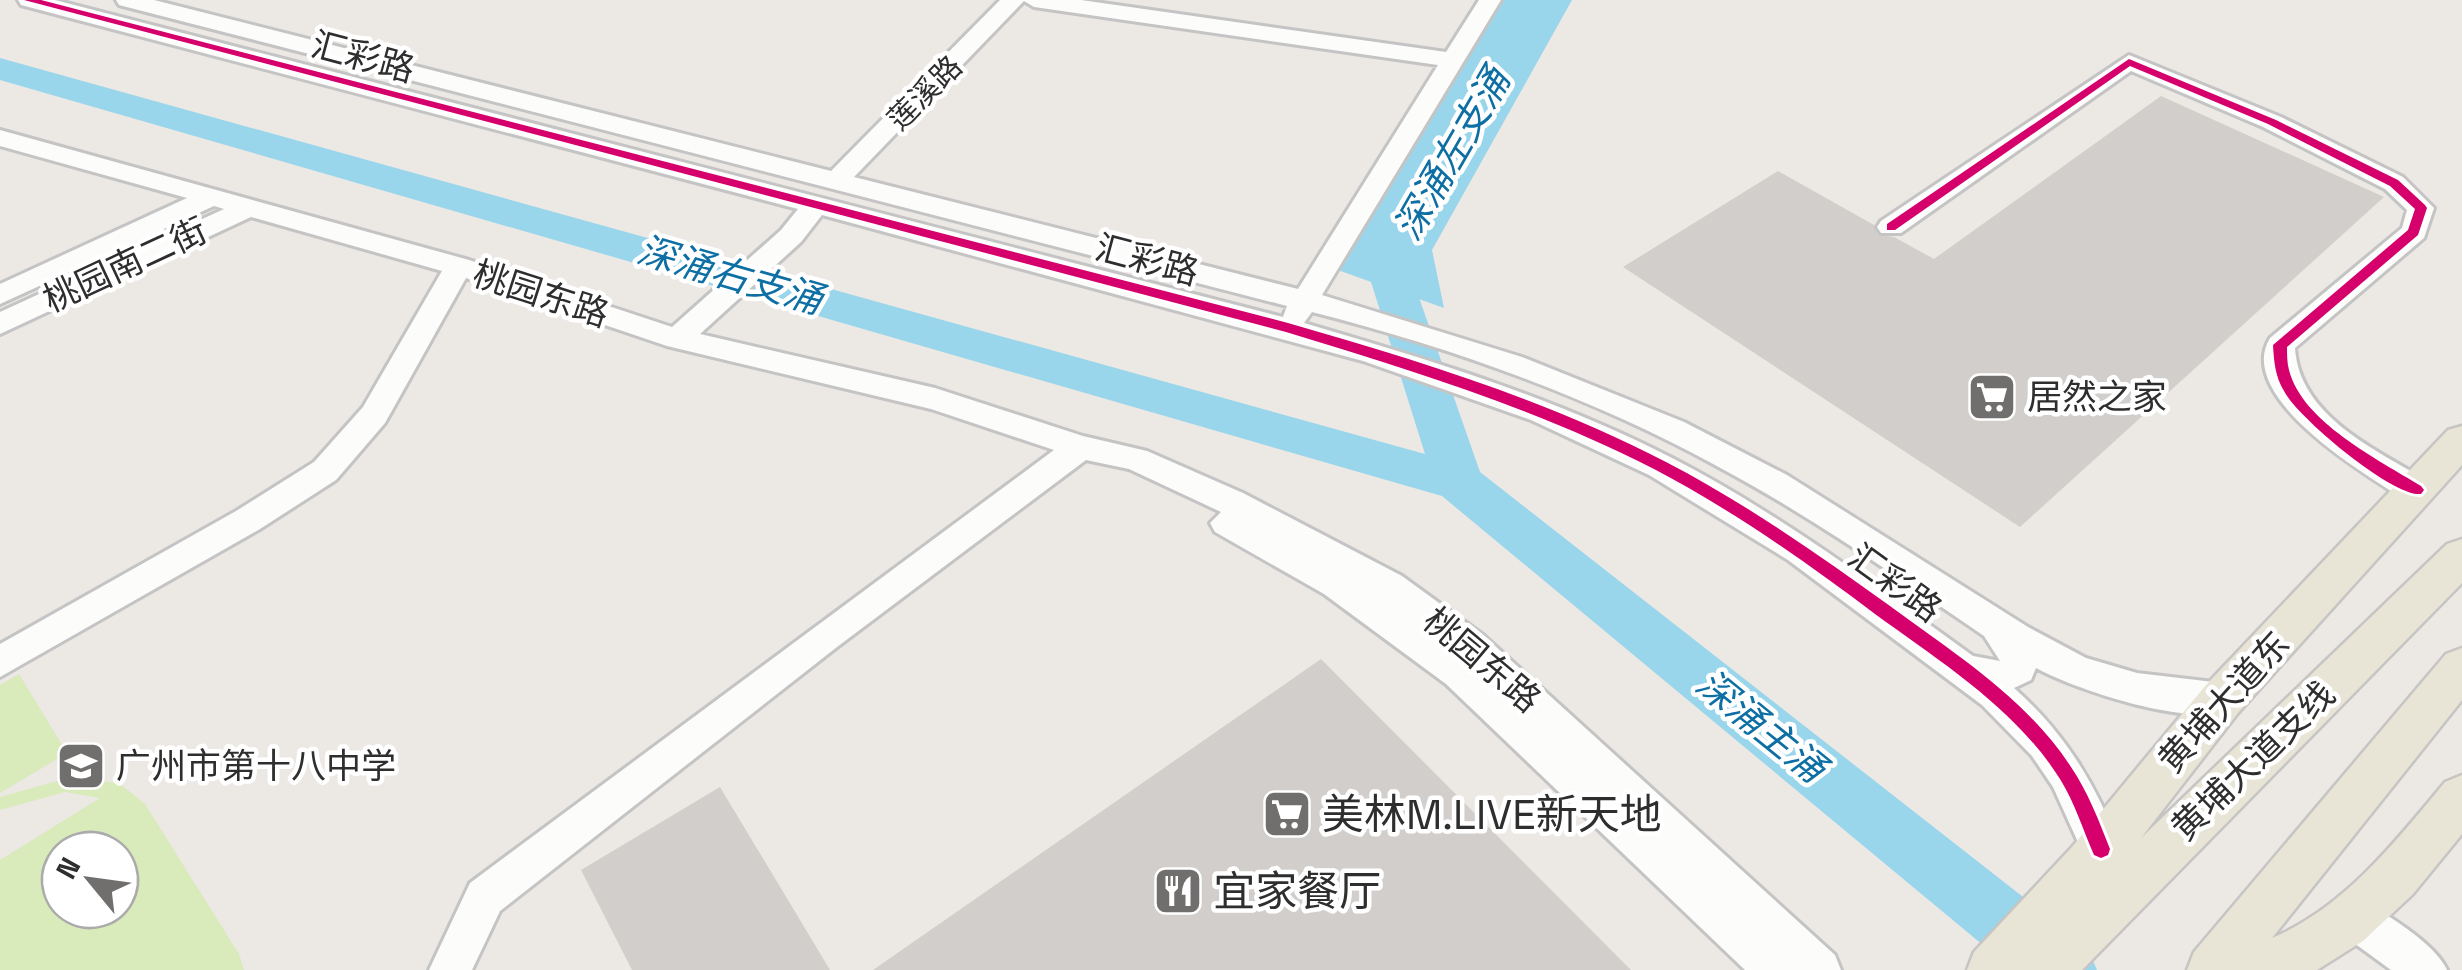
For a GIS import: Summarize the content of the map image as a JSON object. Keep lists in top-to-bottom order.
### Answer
{
  "streets": {
    "main road": ["黄埔大道东", "黄埔大道支线"],
    "street": [
      "汇彩路",
      "莲溪路",
      "桃园南二街",
      "桃园东路"
    ]
  },
  "crossings": [
    ["汇彩路", "莲溪路"],
    ["汇彩路", "黄埔大道东"],
    ["汇彩路", "黄埔大道支线"],
    ["桃园南二街", "桃园东路"],
    ["黄埔大道东", "黄埔大道支线"]
  ],
  "water": ["深涌左支涌", "深涌右支涌", "深涌主涌"],
  "places": {
    "supermarket": ["居然之家", "美林M.LIVE新天地"],
    "school or university": ["广州市第十八中学"],
    "restaurant": ["宜家餐厅"]
  },
  "north": "top left"
}
